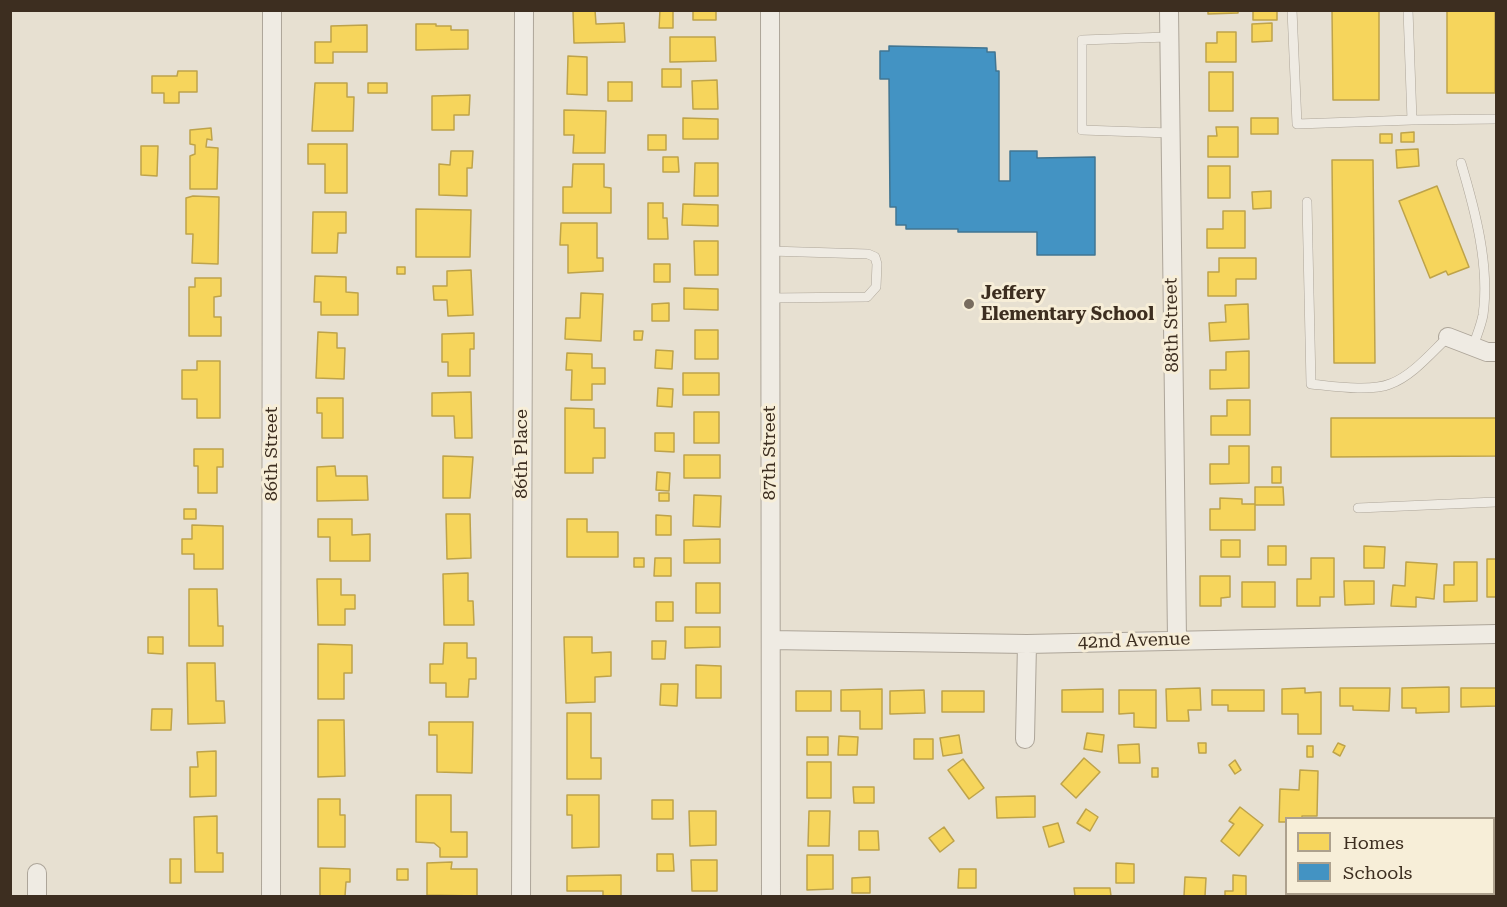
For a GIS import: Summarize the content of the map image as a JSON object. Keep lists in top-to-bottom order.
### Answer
{
  "streets": {
    "street": [
      "88th Street",
      "87th Street",
      "86th Street",
      "86th Place",
      "42nd Avenue"
    ]
  },
  "crossings": [
    ["88th Street", "42nd Avenue"],
    ["87th Street", "42nd Avenue"]
  ],
  "places": ["Jeffery Elementary School"],
  "legend": ["Homes", "Schools"]
}
